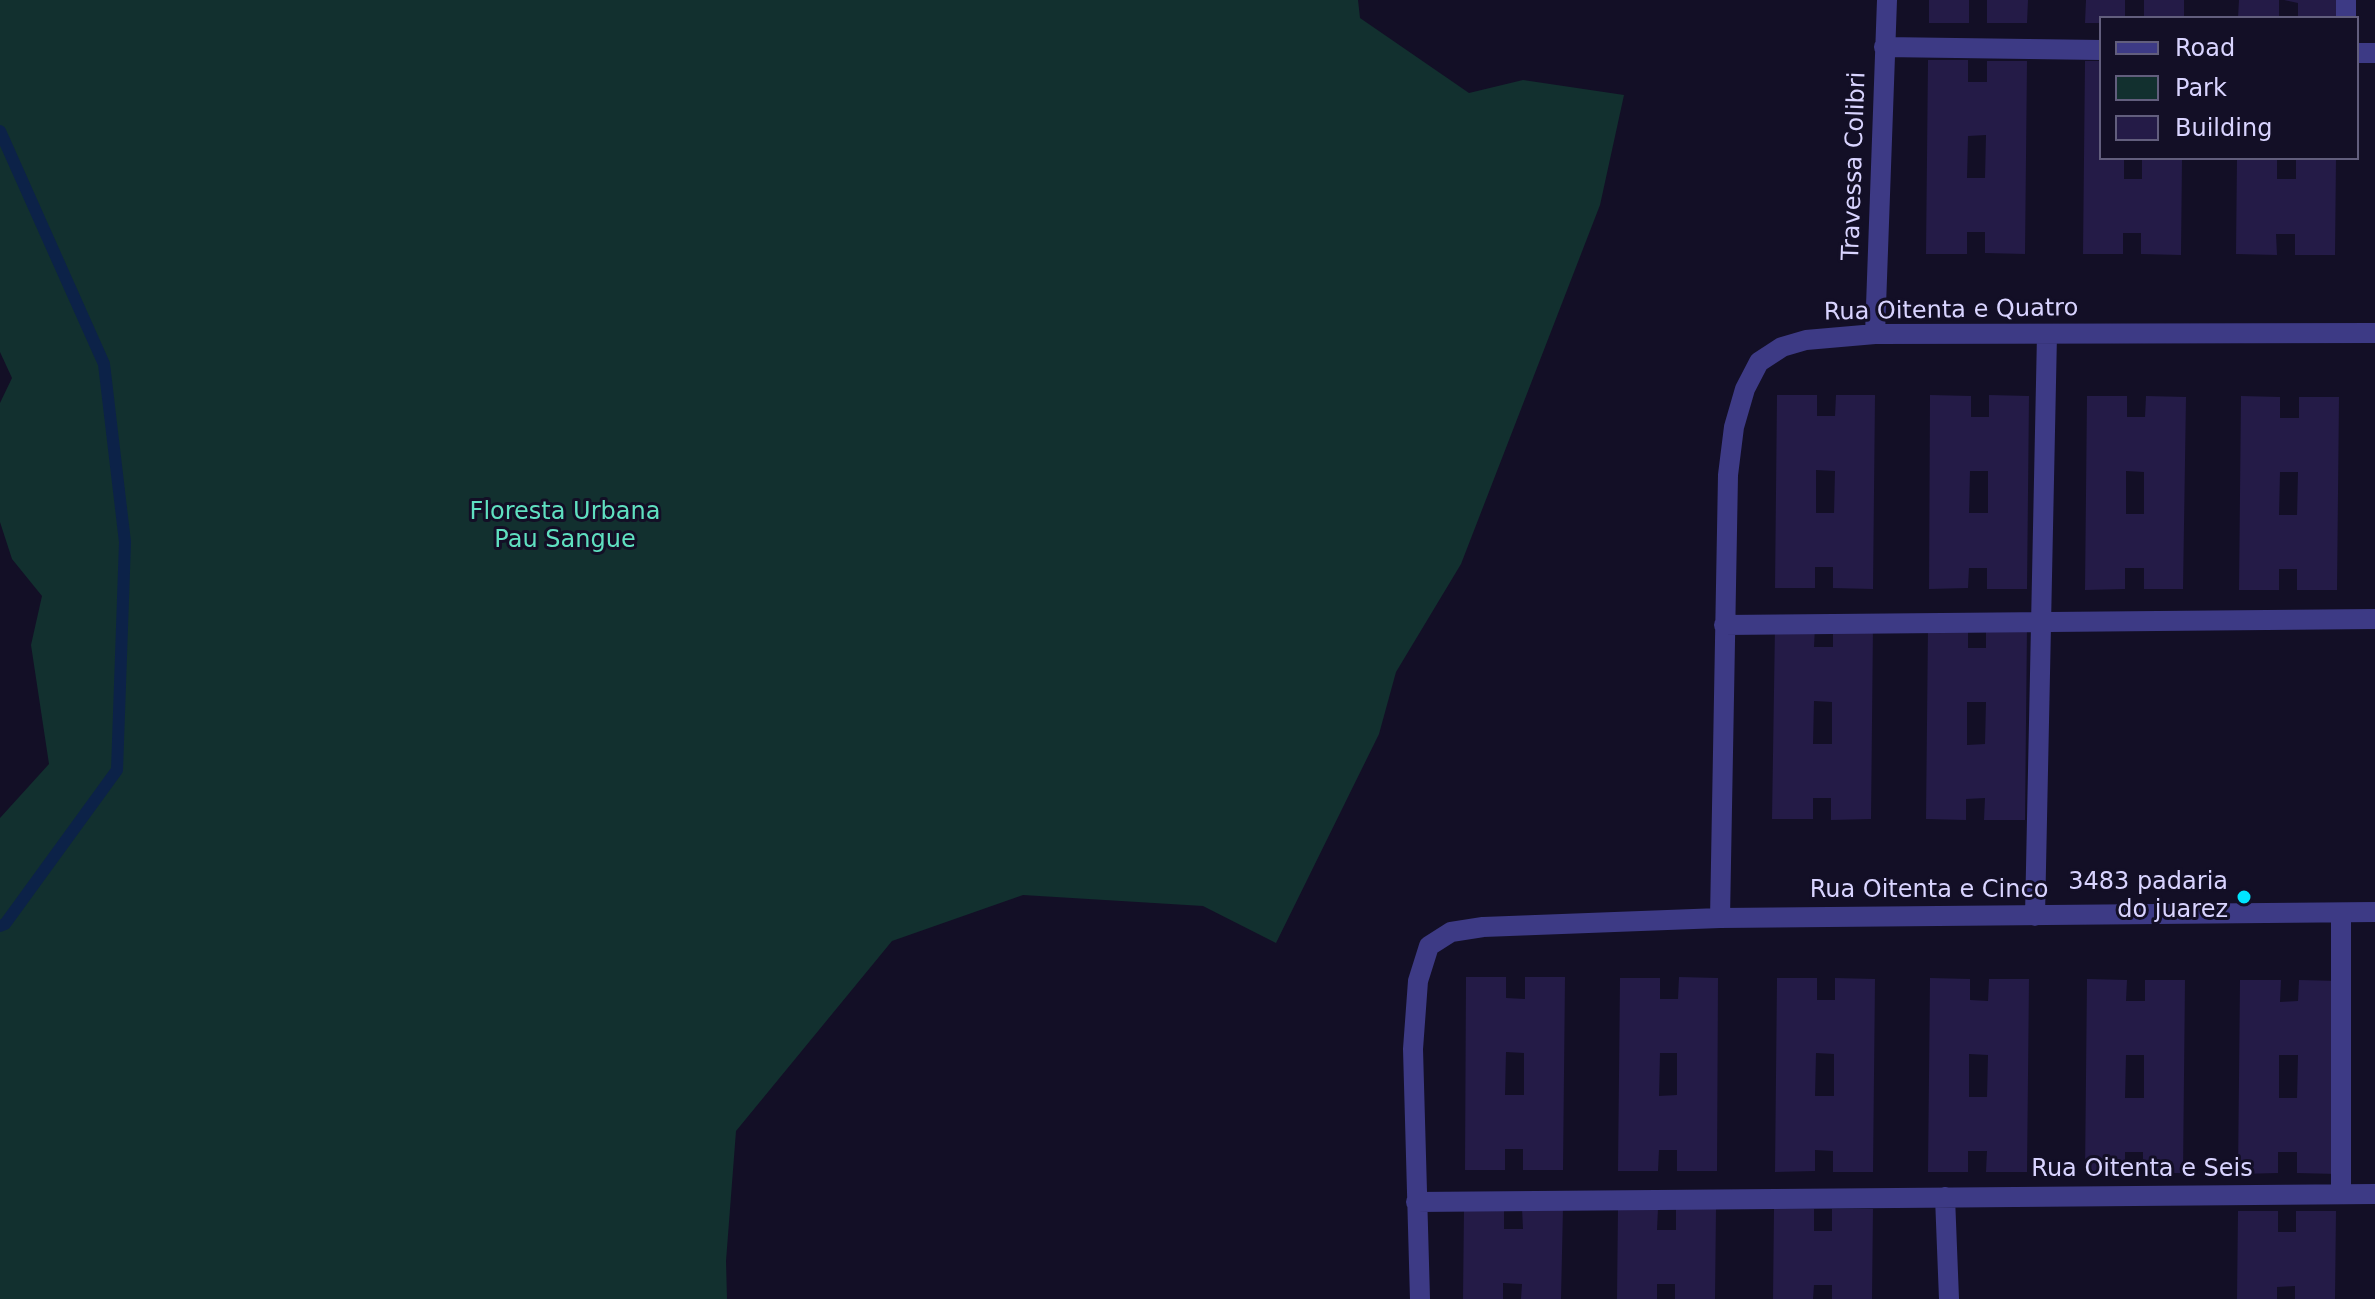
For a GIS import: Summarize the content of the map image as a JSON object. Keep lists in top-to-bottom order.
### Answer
{
  "streets": {
    "street": [
      "Travessa Colibri",
      "Rua Oitenta e Quatro",
      "Rua Oitenta e Cinco",
      "Rua Oitenta e Seis"
    ]
  },
  "crossings": [
    ["Travessa Colibri", "Rua Oitenta e Quatro"],
    ["Rua Oitenta e Quatro", "Rua Oitenta e Cinco"]
  ],
  "parks": ["Floresta Urbana Pau Sangue"],
  "places": ["3483 padaria do juarez"],
  "legend": ["Road", "Park", "Building"]
}
